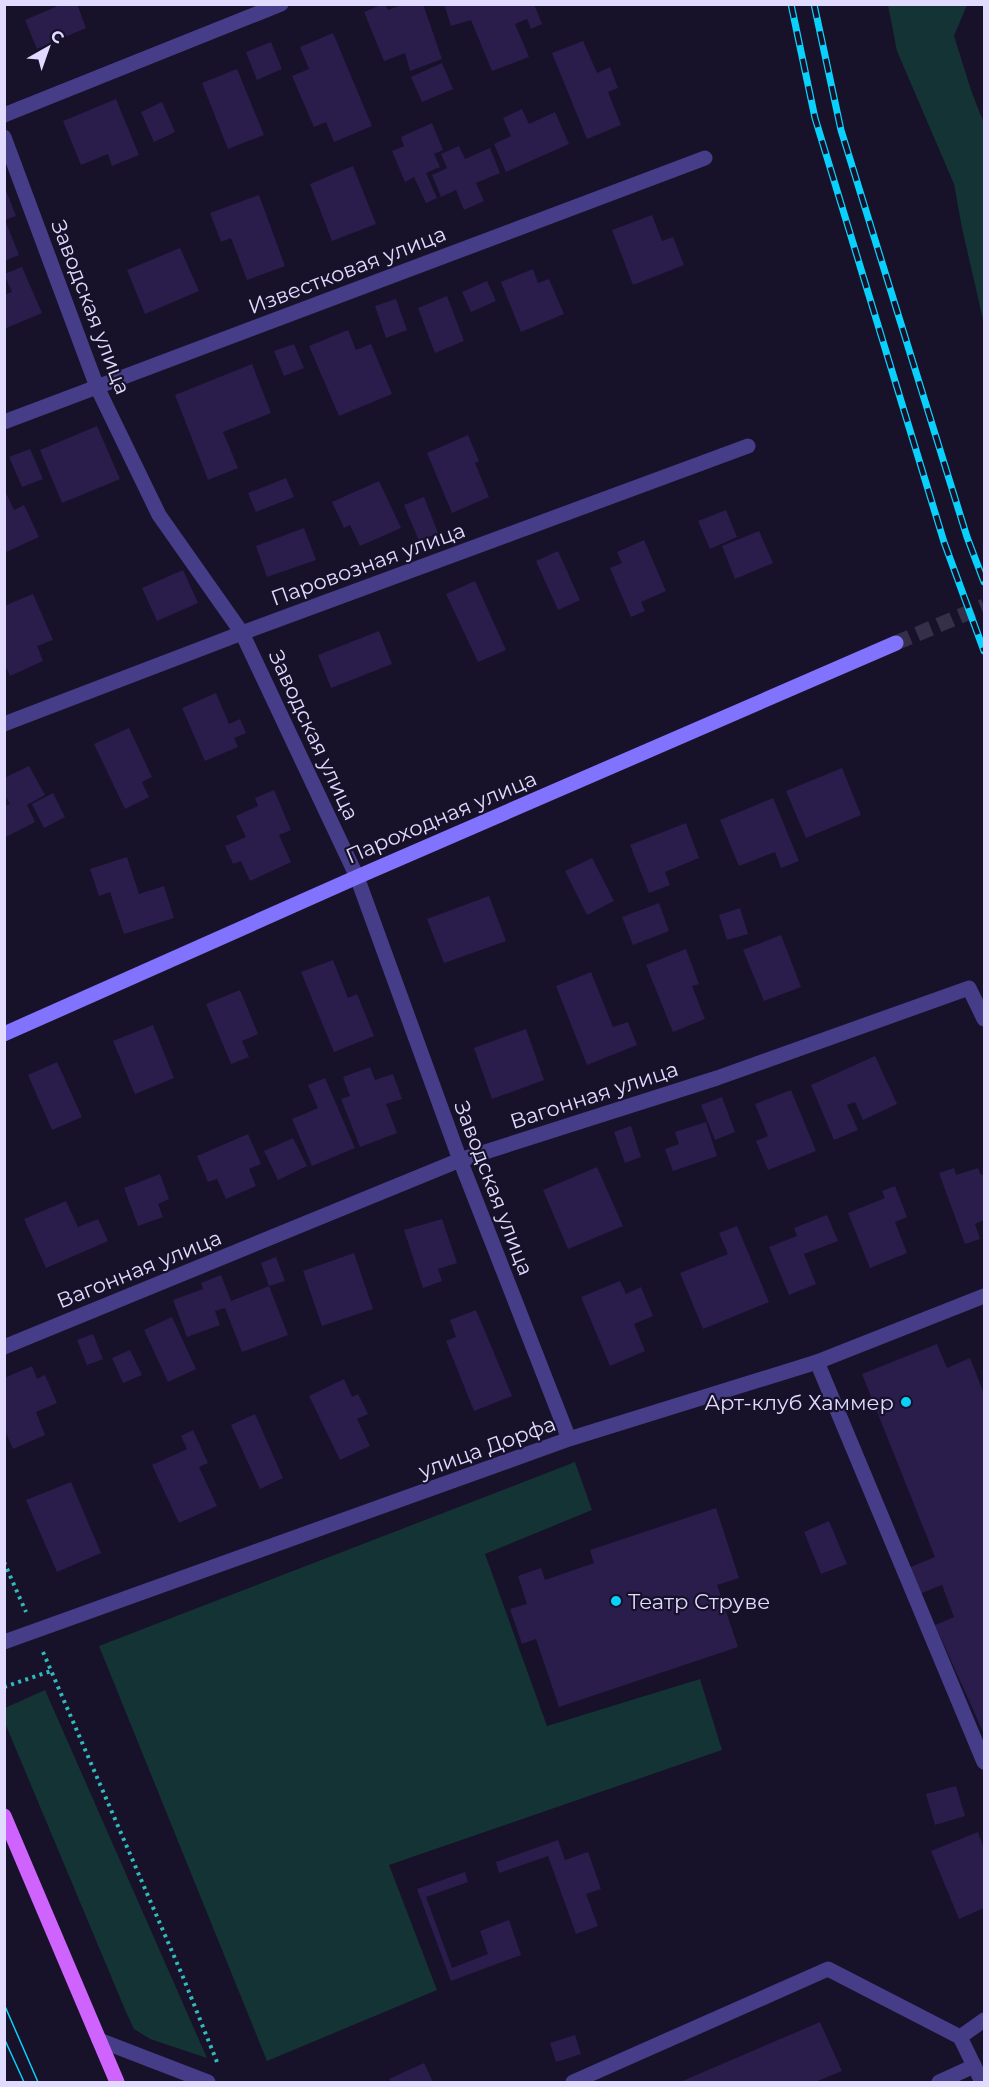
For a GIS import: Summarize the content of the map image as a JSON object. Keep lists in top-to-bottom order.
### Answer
{
  "streets": {
    "main road": ["Пароходная улица"],
    "street": [
      "Известковая улица",
      "Заводская улица",
      "Паровозная улица",
      "Вагонная улица",
      "улица Дорфа"
    ]
  },
  "crossings": [
    ["Известковая улица", "Заводская улица"],
    ["Заводская улица", "Паровозная улица"],
    ["Заводская улица", "Пароходная улица"],
    ["Заводская улица", "Вагонная улица"],
    ["Заводская улица", "улица Дорфа"]
  ],
  "places": ["Арт-клуб Хаммер", "Театр Струве"],
  "north": "top right"
}
